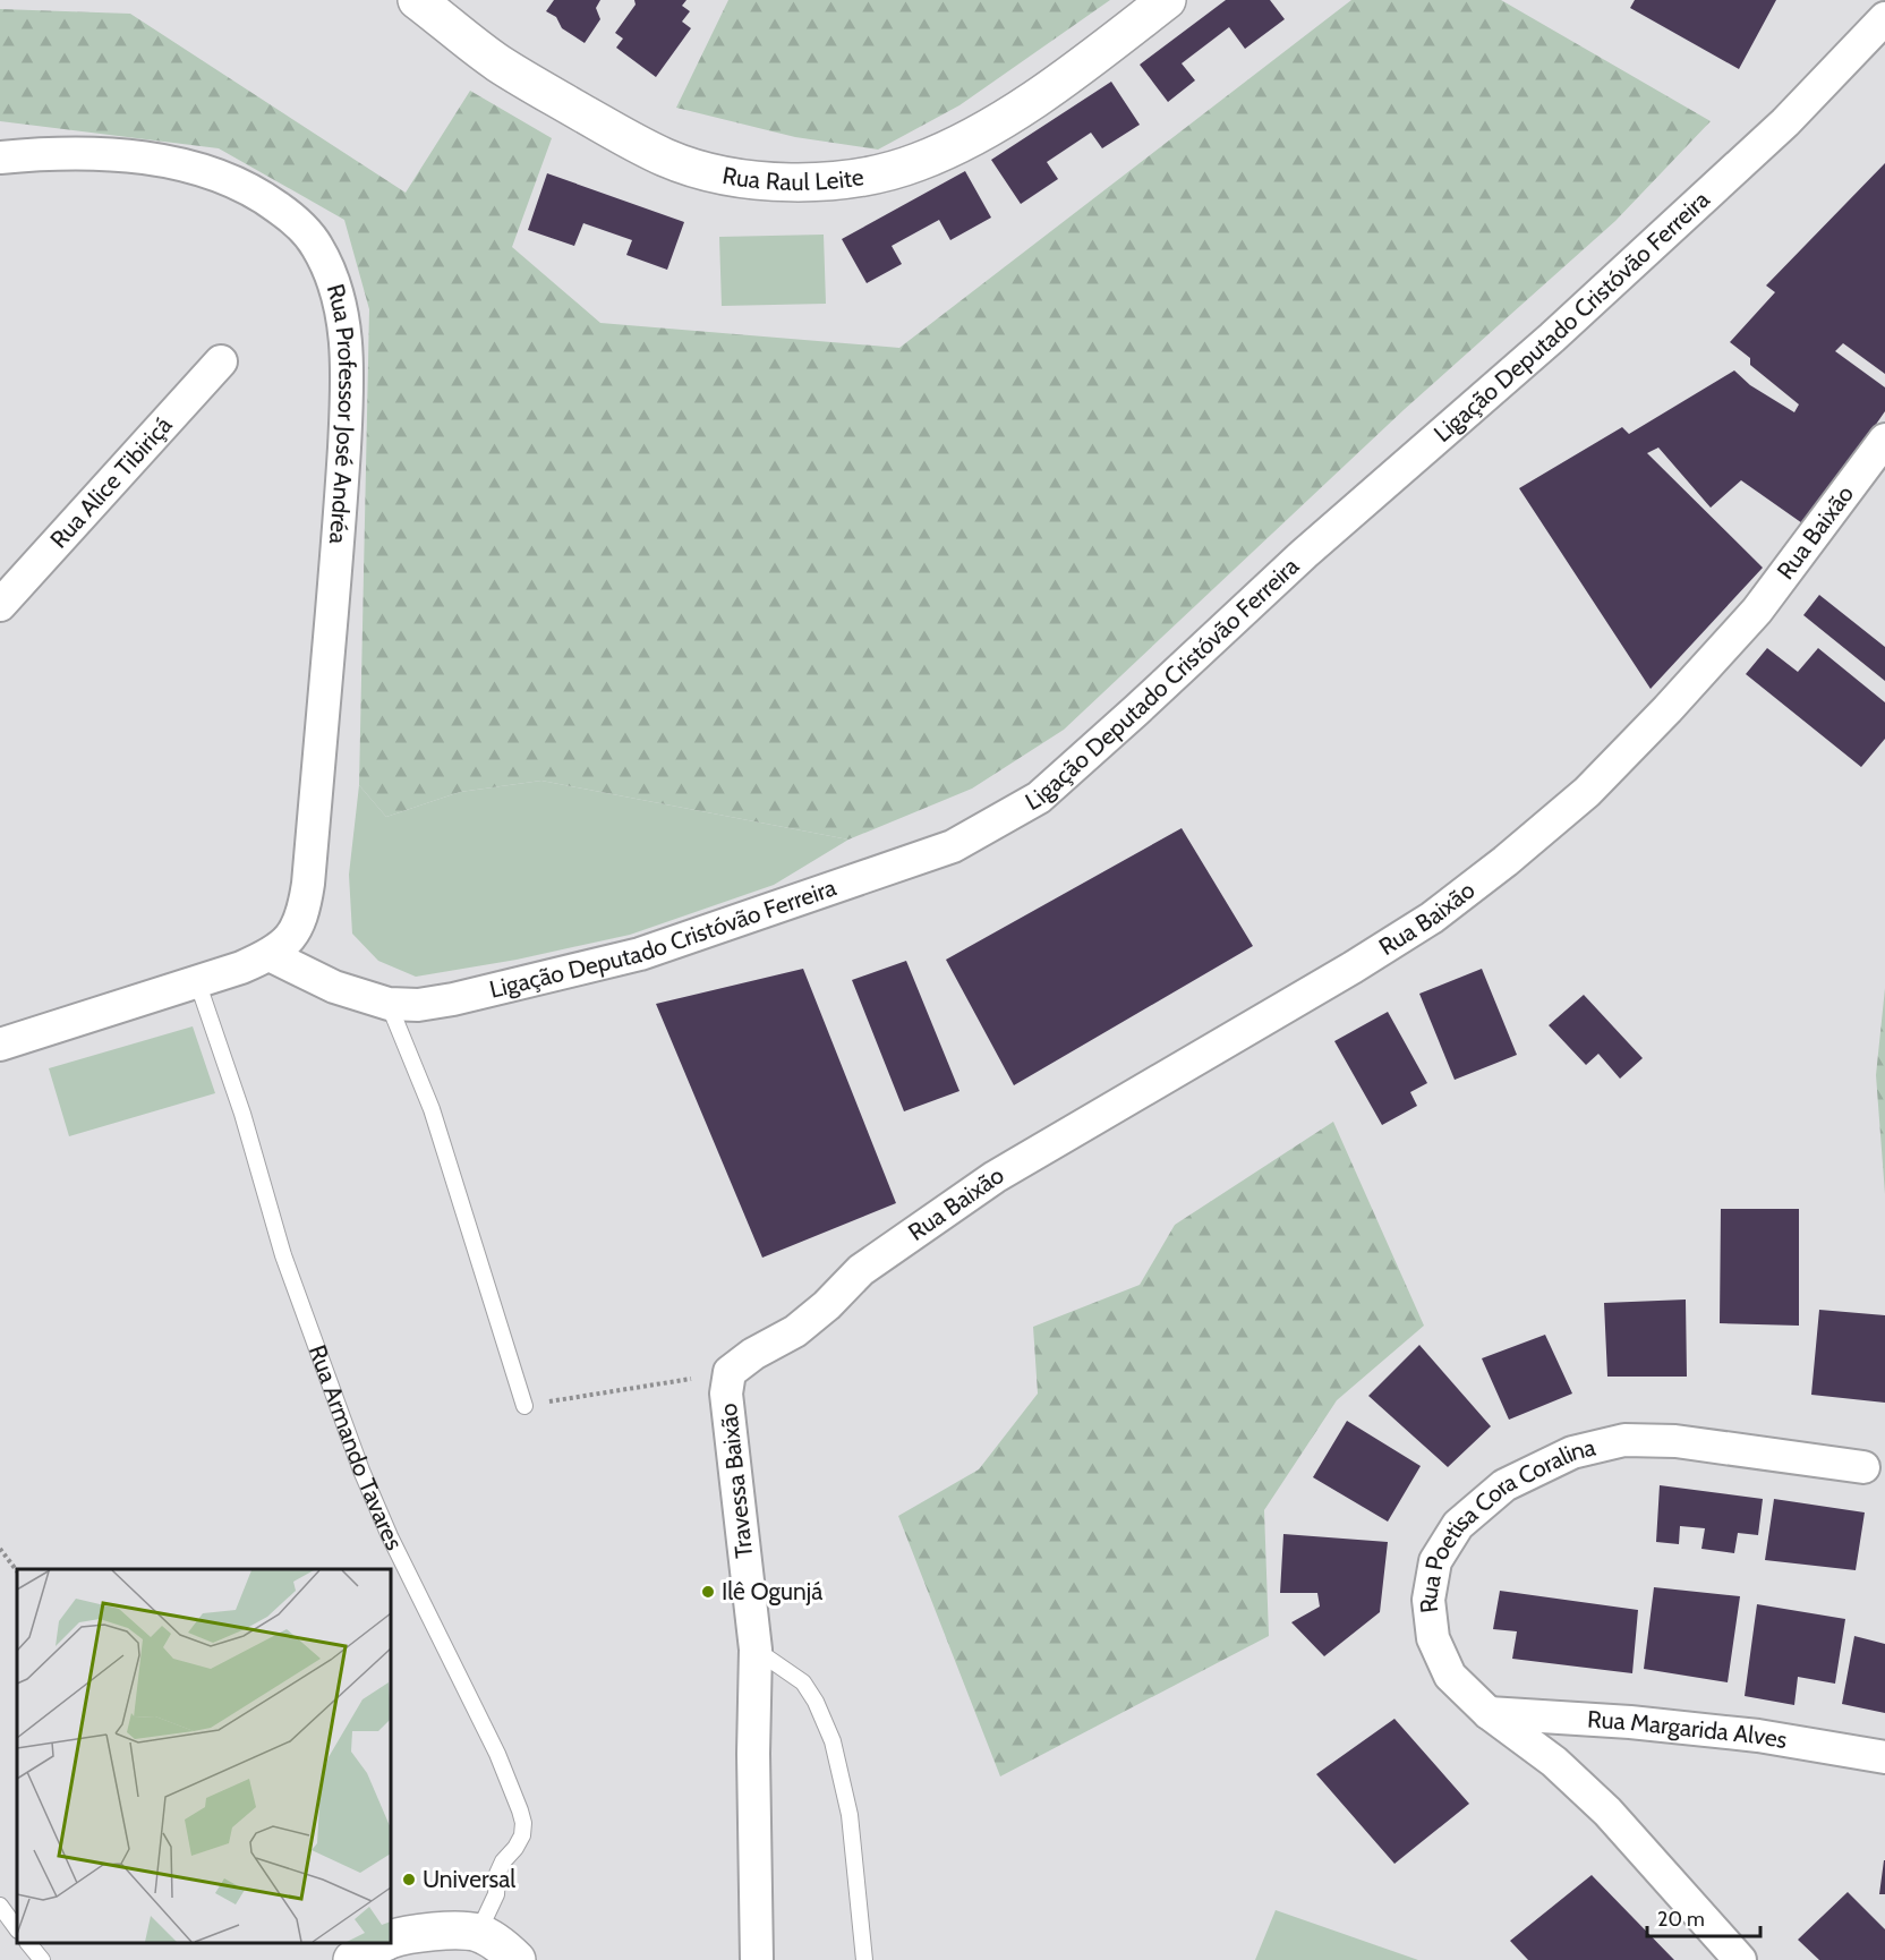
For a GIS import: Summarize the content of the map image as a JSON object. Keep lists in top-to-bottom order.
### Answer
{
  "streets": {
    "street": [
      "Rua Raul Leite",
      "Ligação Deputado Cristóvão Ferreira",
      "Rua Professor José Andréa",
      "Rua Alice Tibiriçá",
      "Rua Baixão",
      "Travessa Baixão",
      "Rua Poetisa Cora Coralina",
      "Rua Margarida Alves"
    ],
    "lane": ["Rua Armando Tavares"]
  },
  "crossings": [
    ["Ligação Deputado Cristóvão Ferreira", "Rua Professor José Andréa"],
    ["Rua Baixão", "Travessa Baixão"],
    ["Rua Poetisa Cora Coralina", "Rua Margarida Alves"]
  ],
  "places": ["Ilê Ogunjá", "Universal"],
  "scale_bar": "20 m"
}
